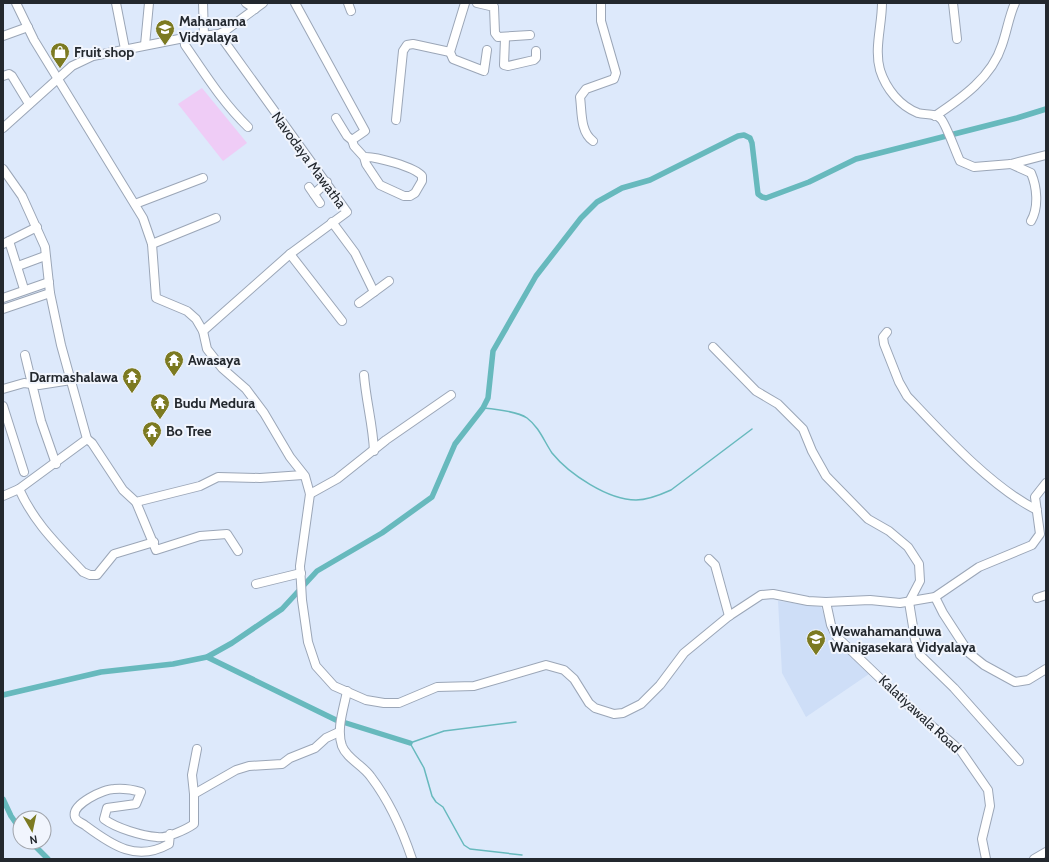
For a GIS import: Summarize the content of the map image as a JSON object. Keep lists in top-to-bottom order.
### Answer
{
  "streets": {
    "street": ["Navodaya Mawatha", "Kalatiyawala Road"]
  },
  "places": {
    "school or university": ["Mahanama Vidyalaya", "Wewahamanduwa Wanigasekara Vidyalaya"],
    "shop": ["Fruit shop"],
    "temple": [
      "Awasaya",
      "Darmashalawa",
      "Budu Medura",
      "Bo Tree"
    ]
  },
  "north": "bottom"
}
